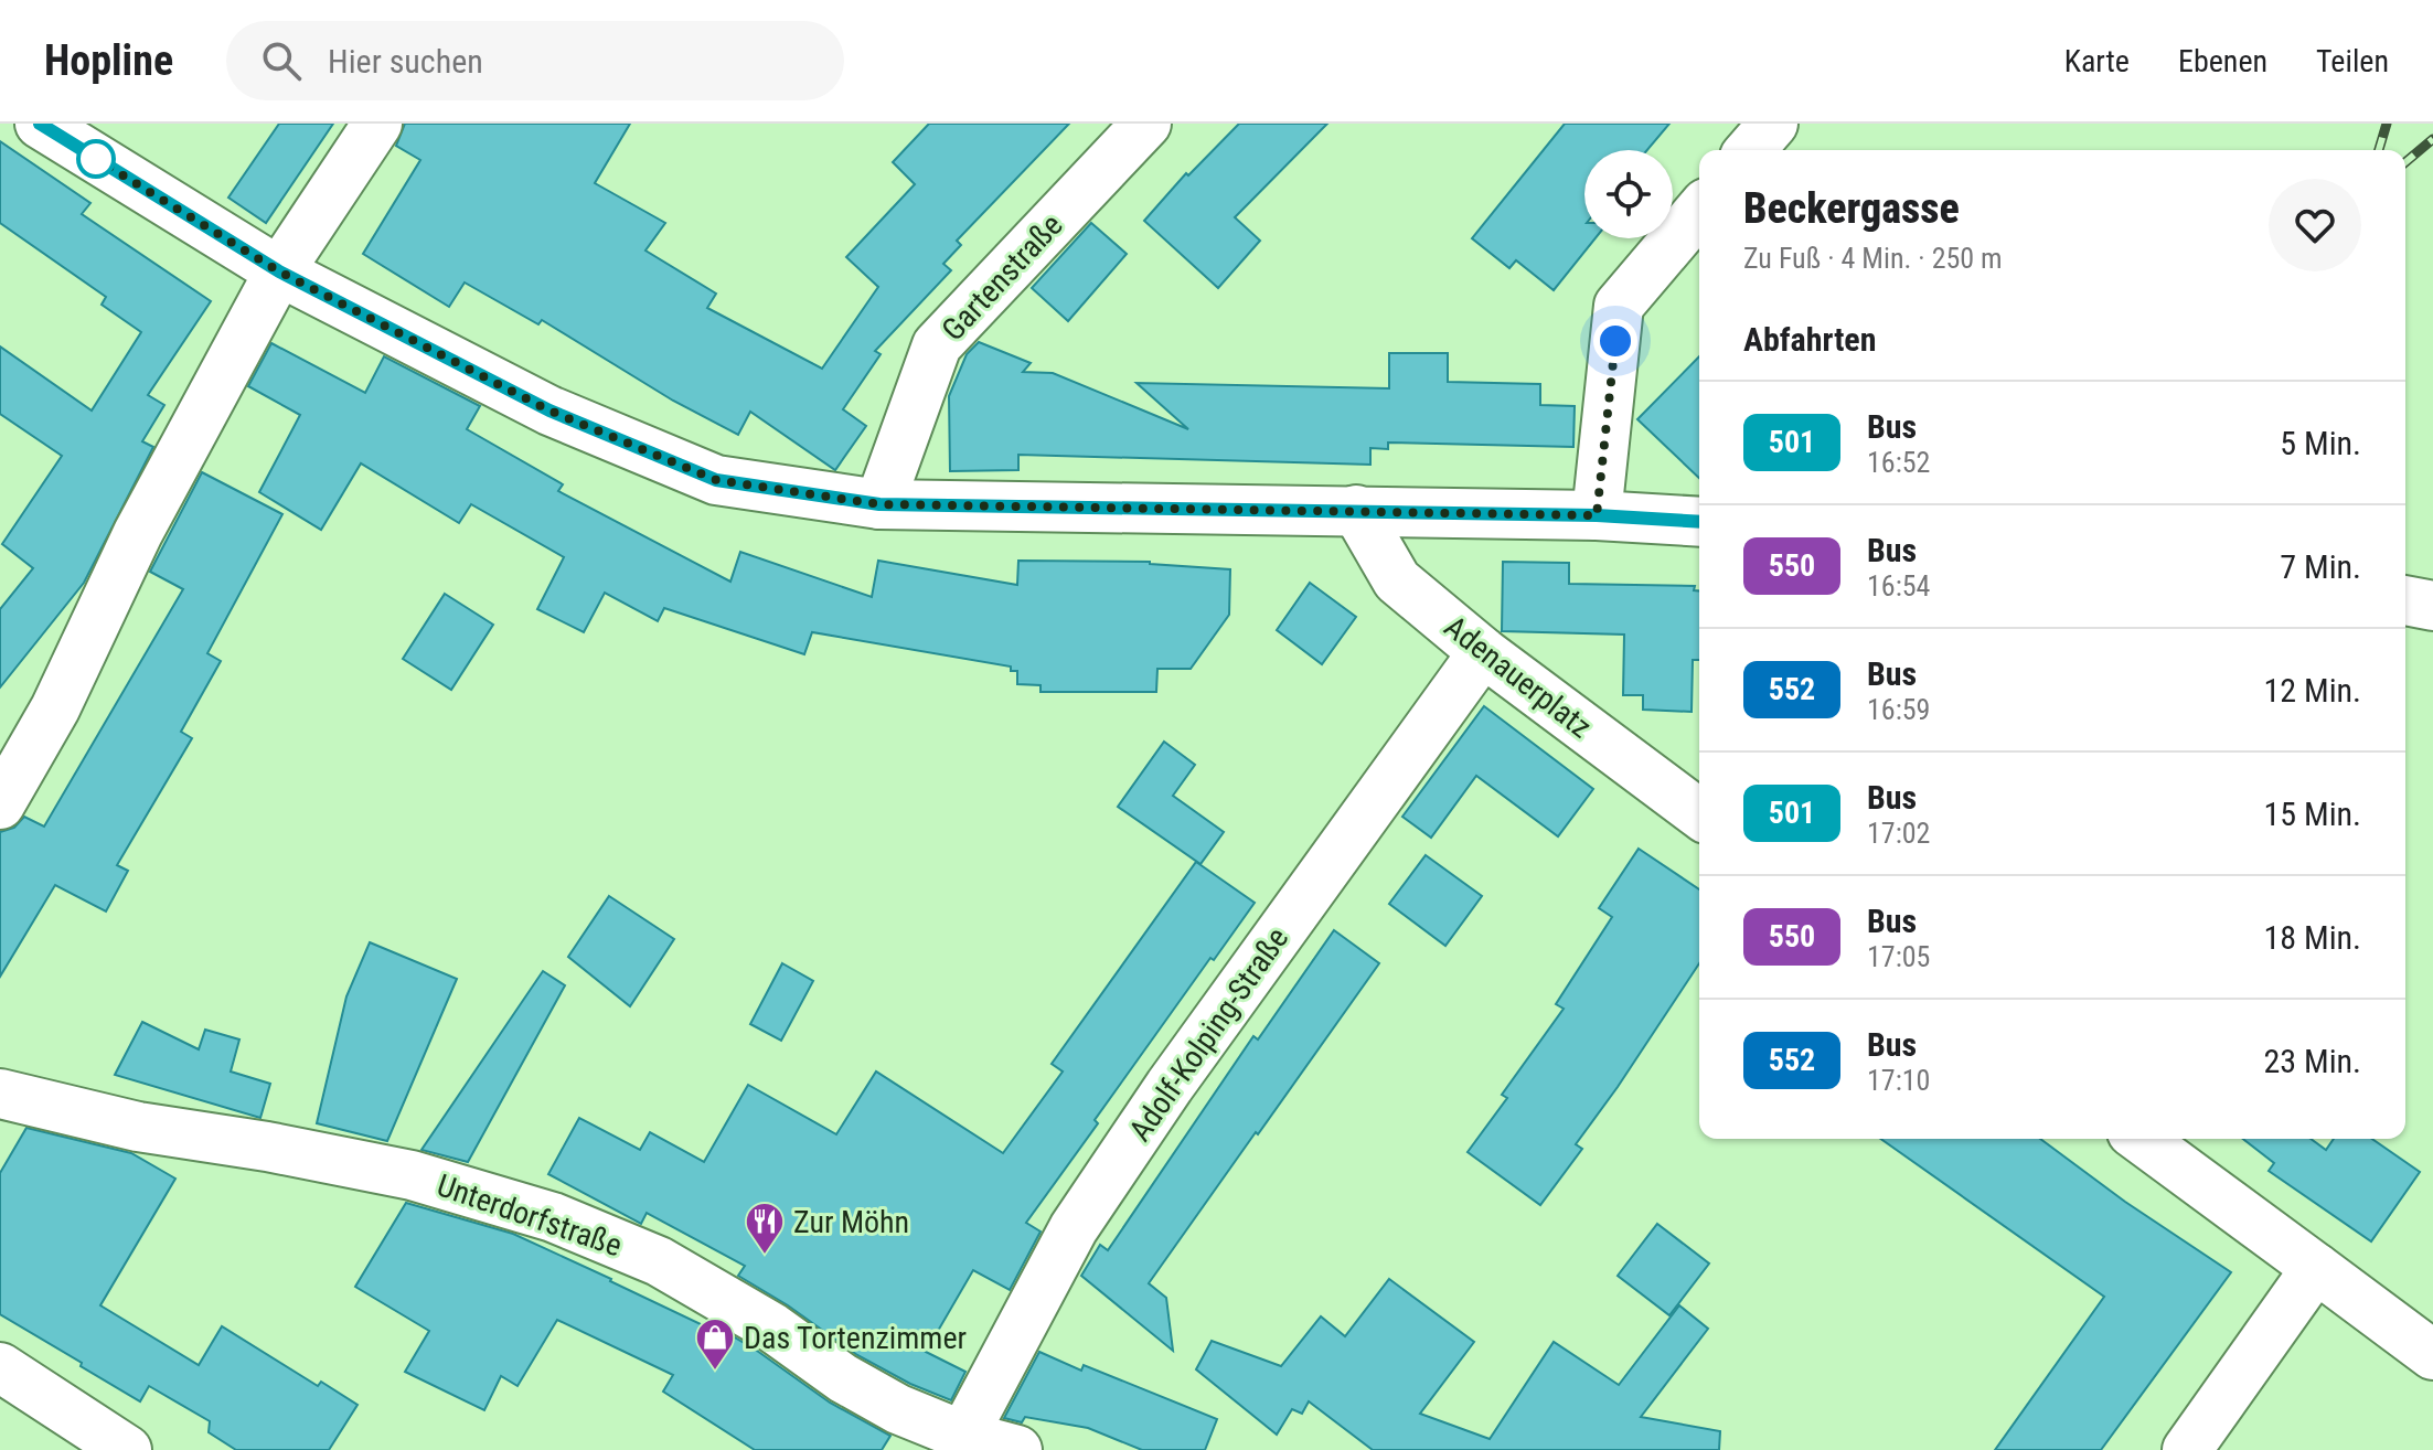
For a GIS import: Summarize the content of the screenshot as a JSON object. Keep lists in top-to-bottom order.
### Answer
{
  "streets": {
    "street": [
      "Gartenstraße",
      "Adenauerplatz",
      "Adolf-Kolping-Straße",
      "Unterdorfstraße"
    ]
  },
  "crossings": [
    ["Adenauerplatz", "Adolf-Kolping-Straße"],
    ["Adolf-Kolping-Straße", "Unterdorfstraße"]
  ],
  "places": {
    "restaurant": ["Zur Möhn"],
    "shop": ["Das Tortenzimmer"]
  },
  "lines": ["bus line 501"],
  "page": {
    "header": "Hopline",
    "search": "Hier suchen",
    "nav": ["Karte", "Ebenen", "Teilen"],
    "heading": [
      ["Beckergasse", "Zu Fuß · 4 Min. · 250 m"],
      "Abfahrten"
    ],
    "list": [
      {
        "mark": "501",
        "name": "Bus",
        "note": "16:52",
        "value": "5 Min."
      },
      {
        "mark": "550",
        "name": "Bus",
        "note": "16:54",
        "value": "7 Min."
      },
      {
        "mark": "552",
        "name": "Bus",
        "note": "16:59",
        "value": "12 Min."
      },
      {
        "mark": "501",
        "name": "Bus",
        "note": "17:02",
        "value": "15 Min."
      },
      {
        "mark": "550",
        "name": "Bus",
        "note": "17:05",
        "value": "18 Min."
      },
      {
        "mark": "552",
        "name": "Bus",
        "note": "17:10",
        "value": "23 Min."
      }
    ]
  }
}
